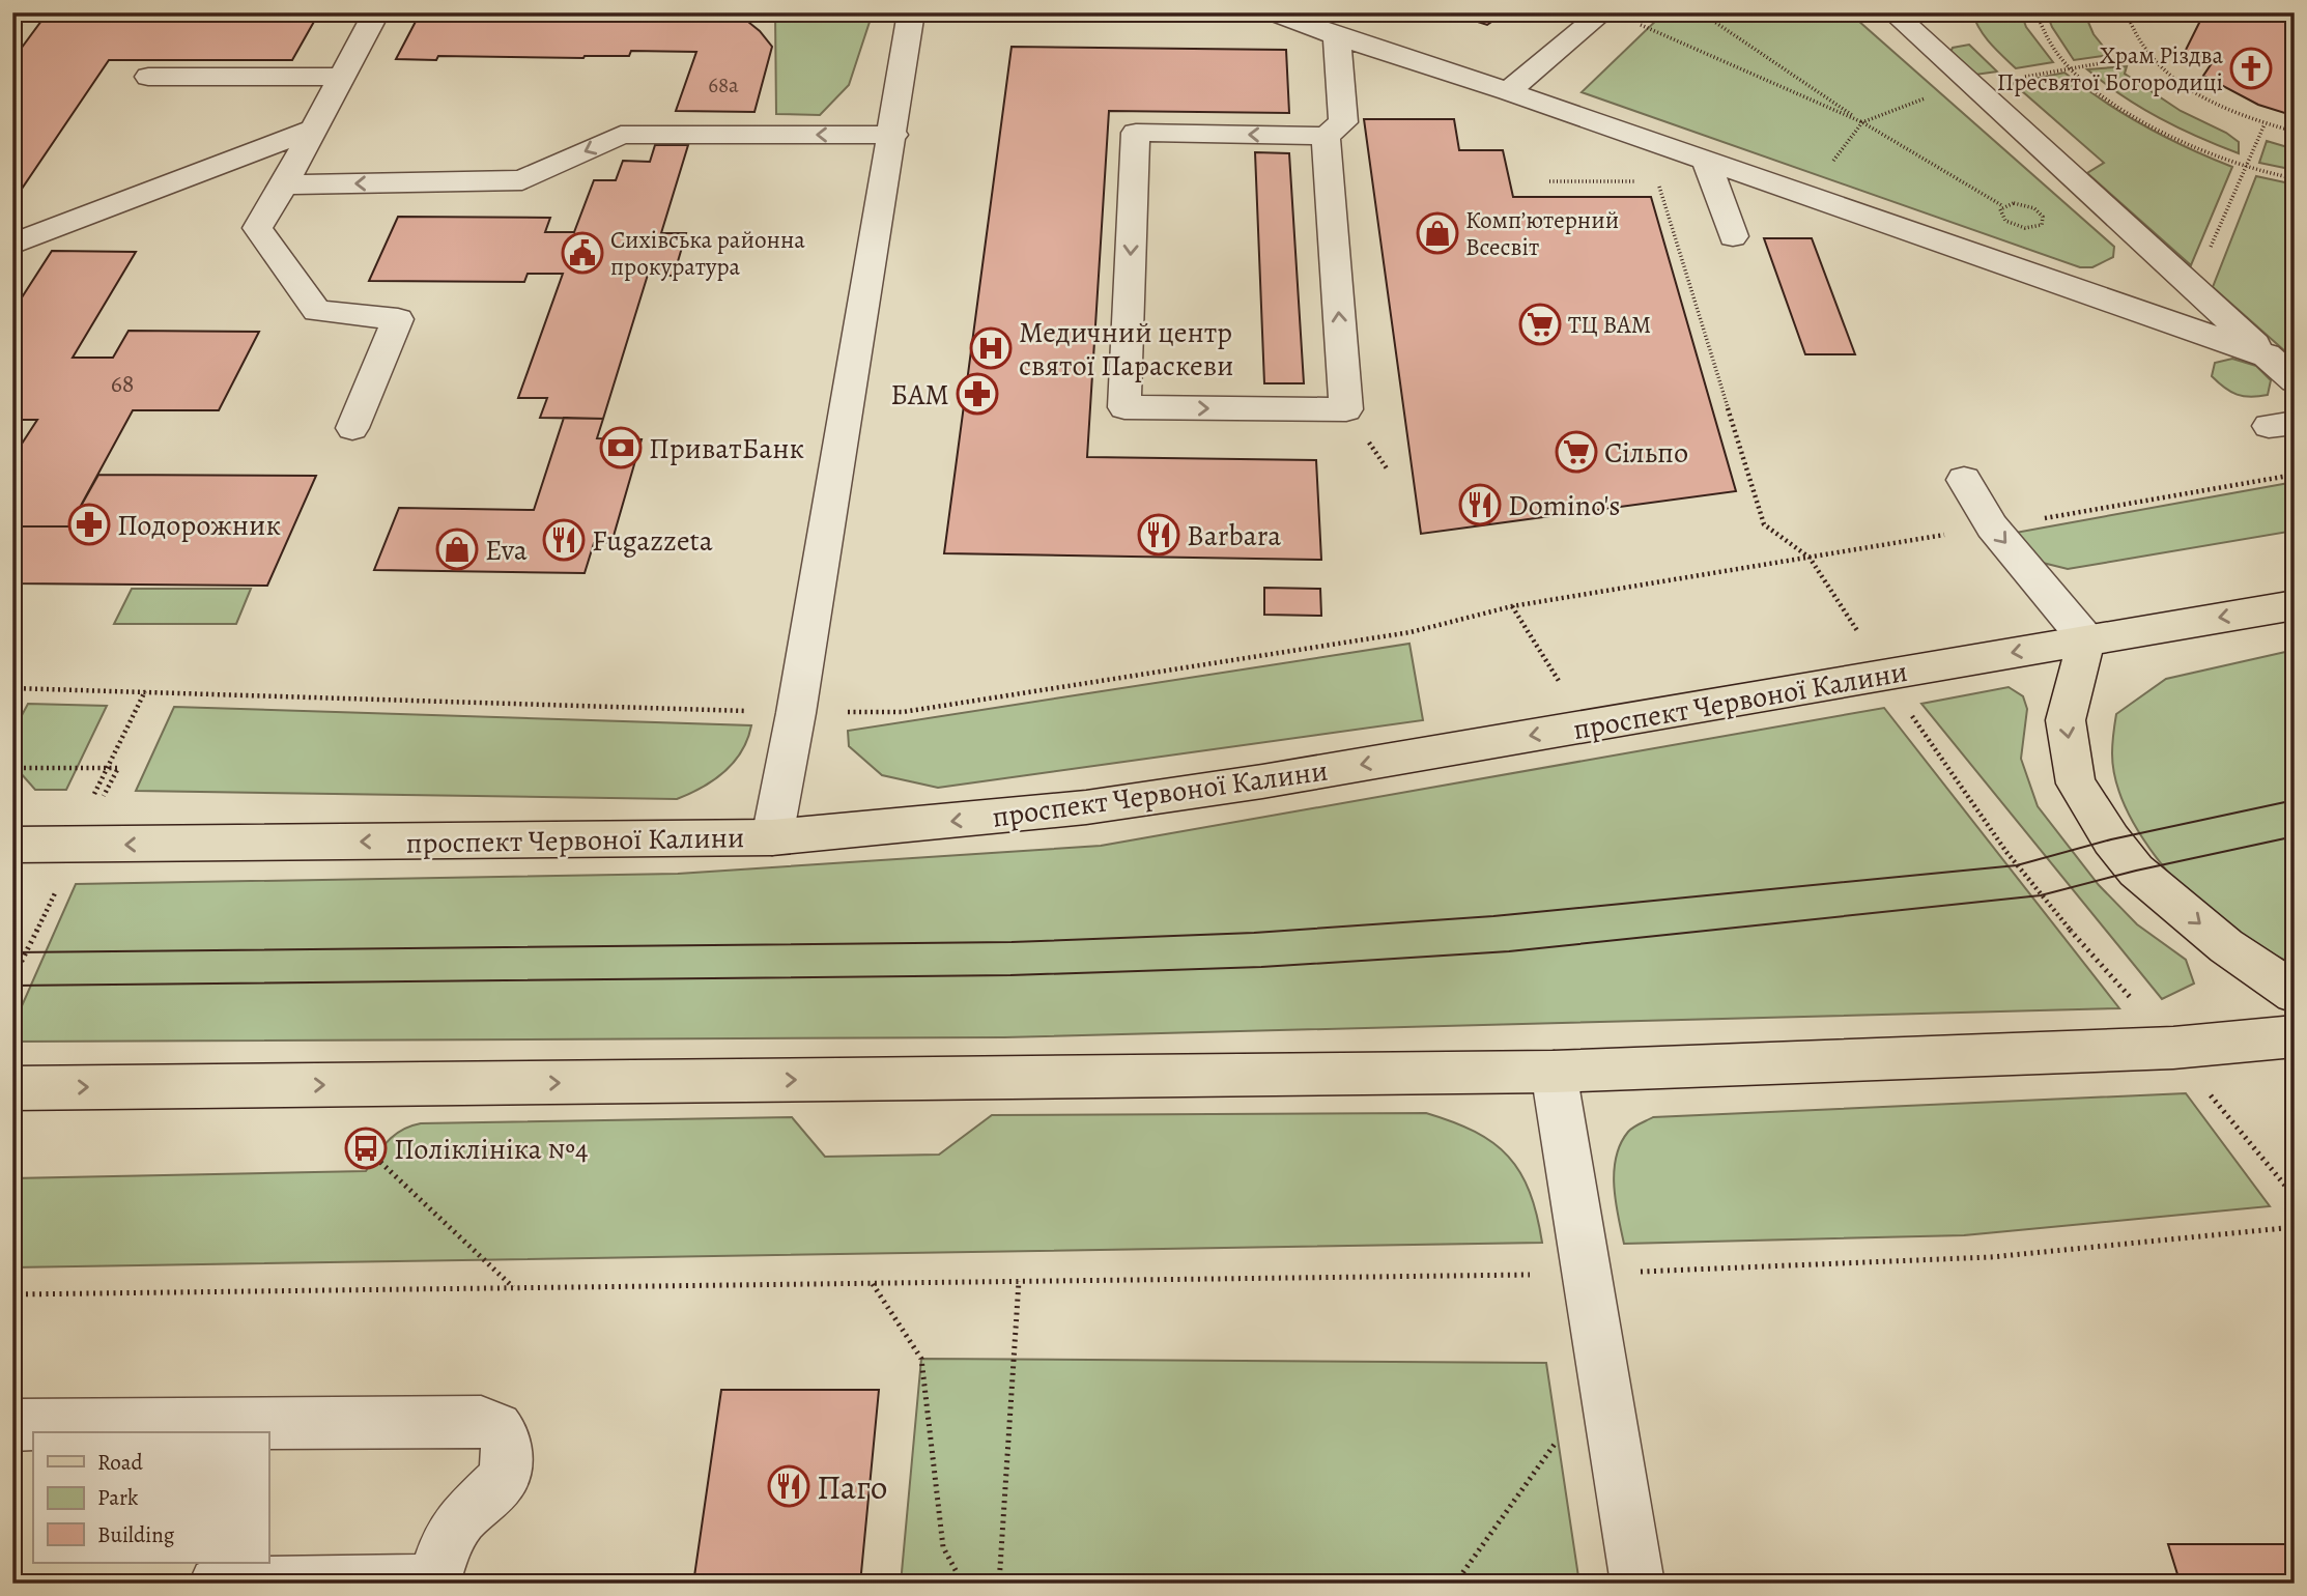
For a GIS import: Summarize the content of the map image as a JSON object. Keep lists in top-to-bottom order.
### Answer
{
  "streets": {
    "main road": ["проспект Червоної Калини"]
  },
  "places": {
    "church": ["Храм Різдва Пресвятої Богородиці"],
    "shop": ["Компʼютерний Всесвіт", "Eva"],
    "public building": ["Сихівська районна прокуратура"],
    "supermarket": ["ТЦ ВАМ", "Сільпо"],
    "hospital": ["Медичний центр святої Параскеви"],
    "pharmacy": ["БАМ", "Подорожник"],
    "bank": ["ПриватБанк"],
    "restaurant": [
      "Domino's",
      "Barbara",
      "Fugazzeta",
      "Паго"
    ],
    "bus stop": ["Поліклініка №4"]
  },
  "house_numbers": ["68а", "68"],
  "legend": ["Road", "Park", "Building"]
}
